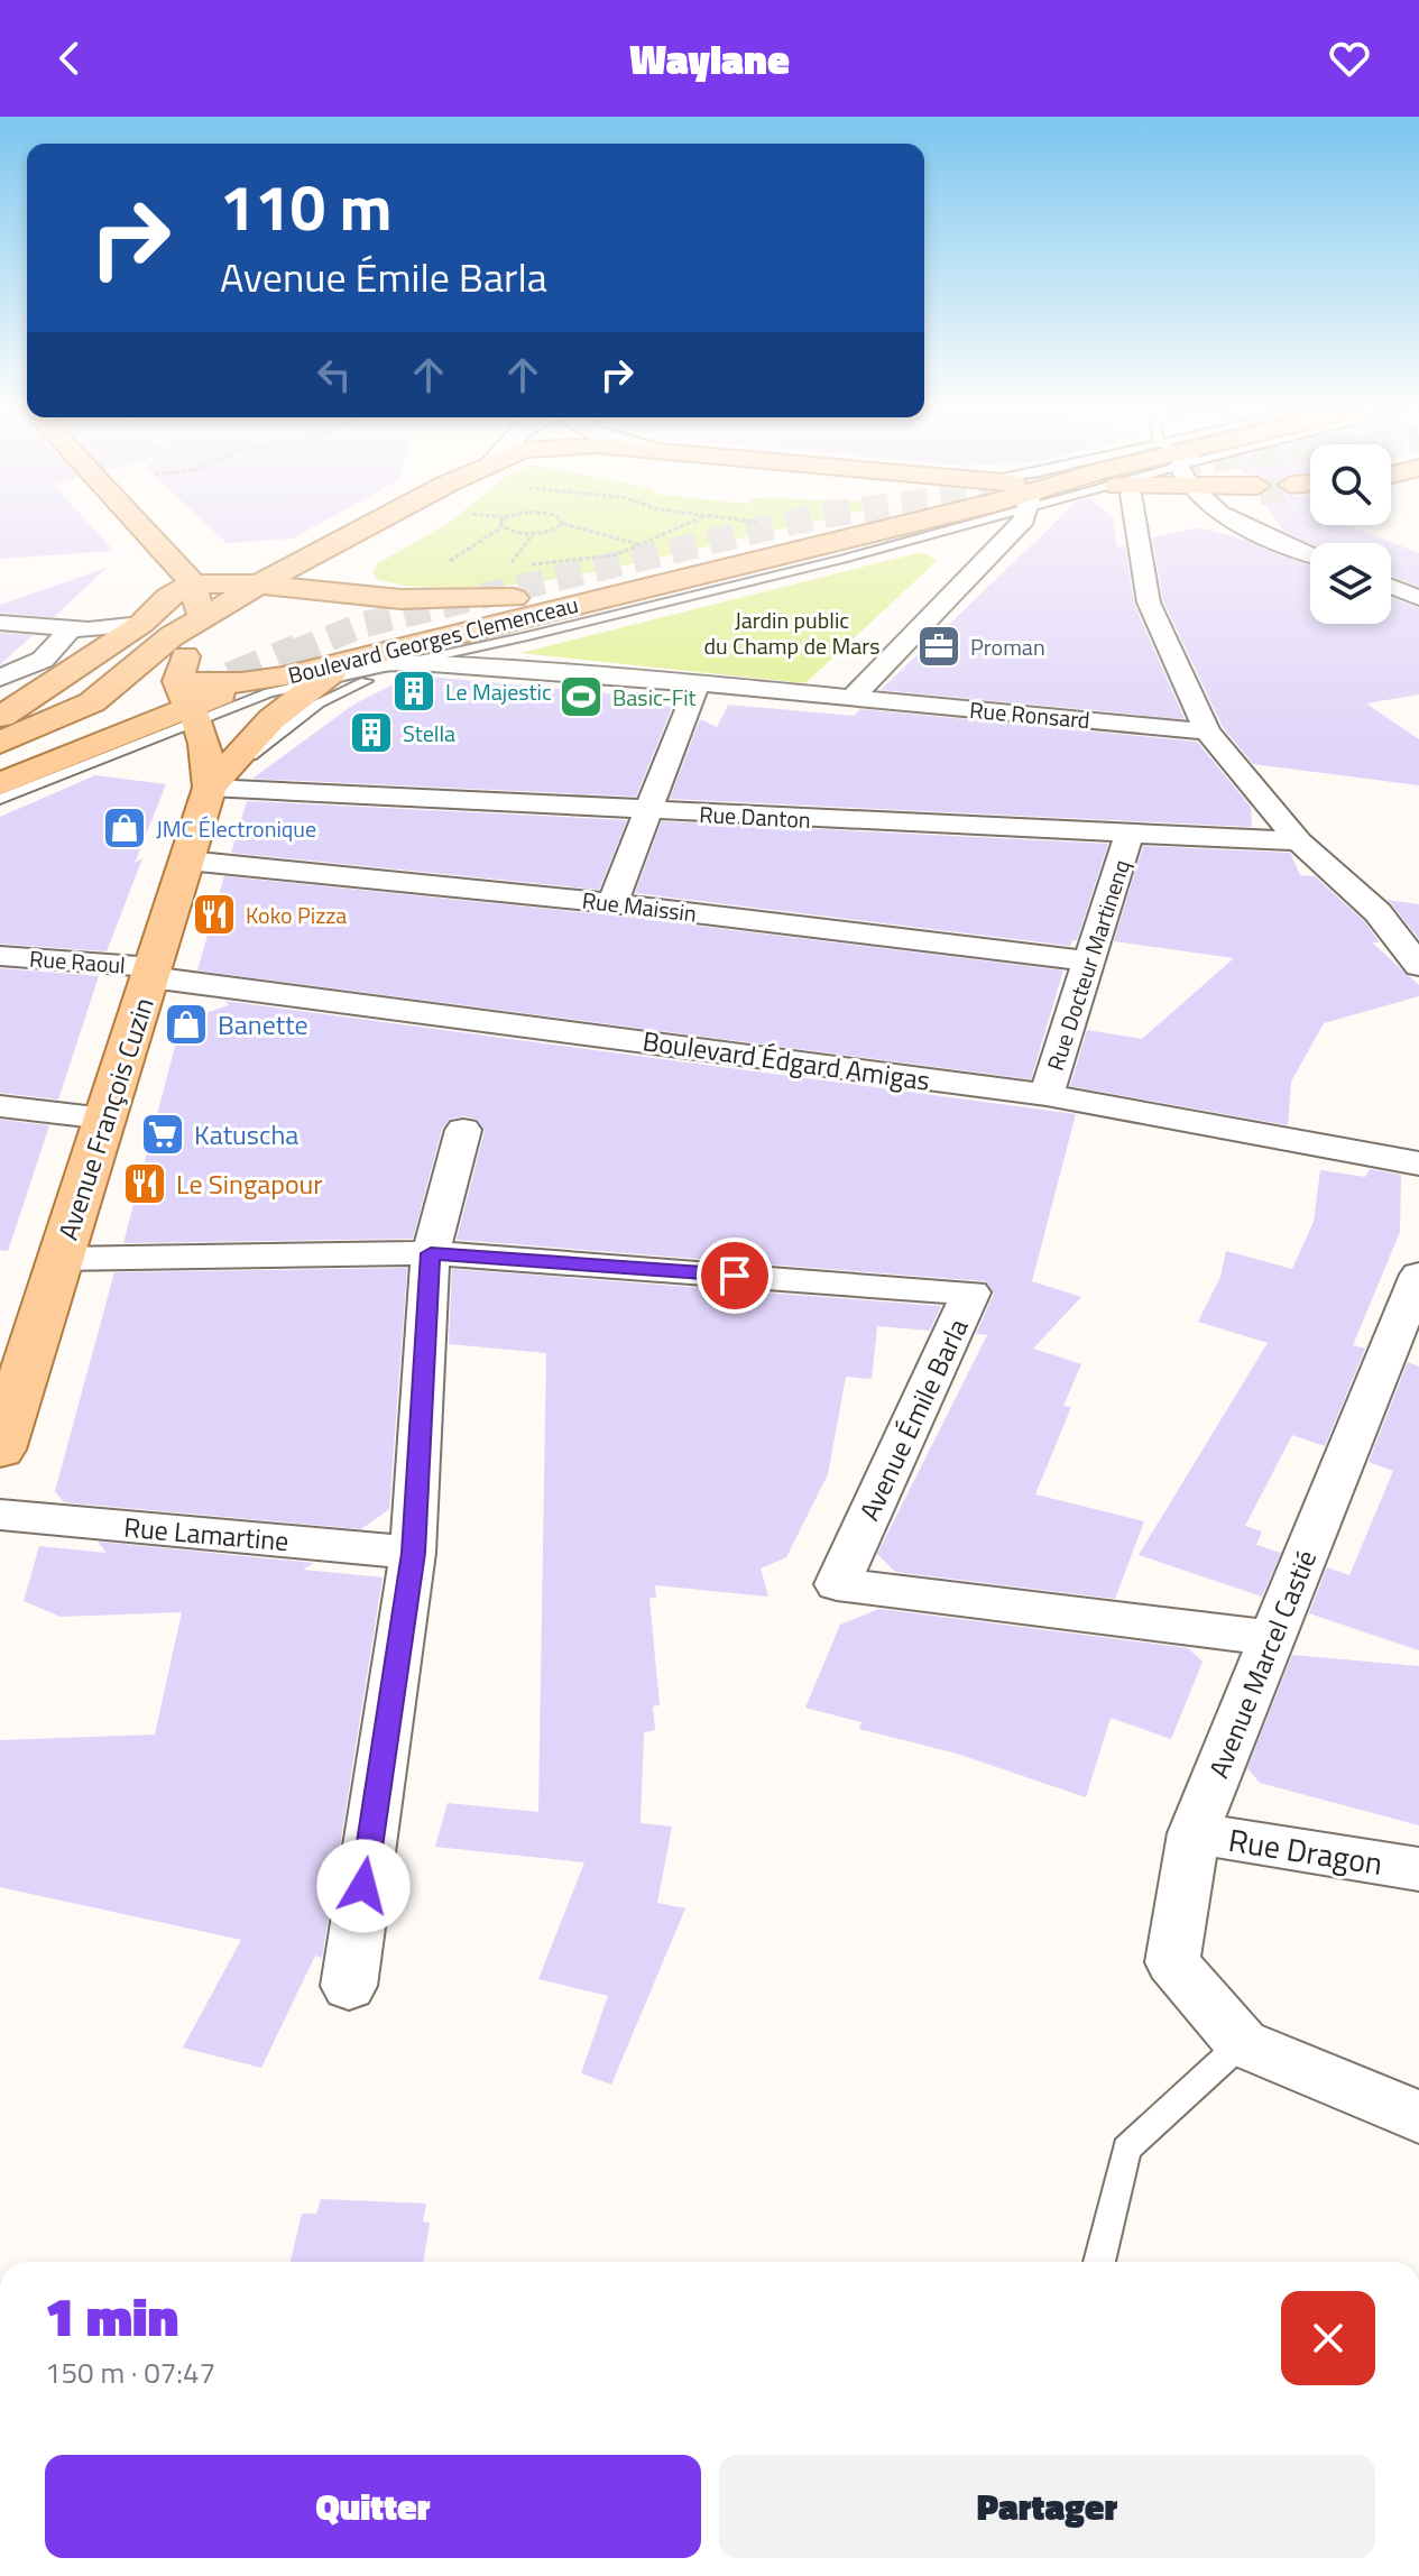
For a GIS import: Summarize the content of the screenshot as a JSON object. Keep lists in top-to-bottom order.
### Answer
{
  "streets": {
    "main road": ["Boulevard Georges Clemenceau", "Avenue François Cuzin"],
    "street": [
      "Rue Ronsard",
      "Rue Danton",
      "Rue Maissin",
      "Rue Raoul",
      "Rue Docteur Martinenq",
      "Boulevard Édgard Amigas",
      "Avenue Émile Barla",
      "Rue Lamartine",
      "Avenue Marcel Castié",
      "Rue Dragon"
    ]
  },
  "crossings": [
    ["Boulevard Georges Clemenceau", "Rue Ronsard"],
    ["Rue Danton", "Rue Docteur Martinenq"],
    ["Rue Danton", "Avenue François Cuzin"],
    ["Rue Maissin", "Rue Docteur Martinenq"],
    ["Rue Maissin", "Avenue François Cuzin"],
    ["Rue Raoul", "Boulevard Édgard Amigas"],
    ["Rue Raoul", "Avenue François Cuzin"],
    ["Rue Docteur Martinenq", "Boulevard Édgard Amigas"],
    ["Boulevard Édgard Amigas", "Avenue François Cuzin"],
    ["Avenue François Cuzin", "Avenue Émile Barla"],
    ["Avenue Émile Barla", "Avenue Marcel Castié"],
    ["Avenue Marcel Castié", "Rue Dragon"]
  ],
  "parks": ["Jardin public du Champ de Mars"],
  "places": {
    "office": ["Proman"],
    "building": ["Le Majestic", "Stella"],
    "sports": ["Basic-Fit"],
    "shop": ["JMC Électronique", "Banette"],
    "restaurant": ["Koko Pizza", "Le Singapour"],
    "supermarket": ["Katuscha"]
  },
  "page": {
    "header": "Waylane",
    "turn": ["110 m", "Avenue Émile Barla"],
    "heading": ["1 min", "150 m · 07:47"],
    "buttons": ["Quitter", "Partager"]
  }
}
